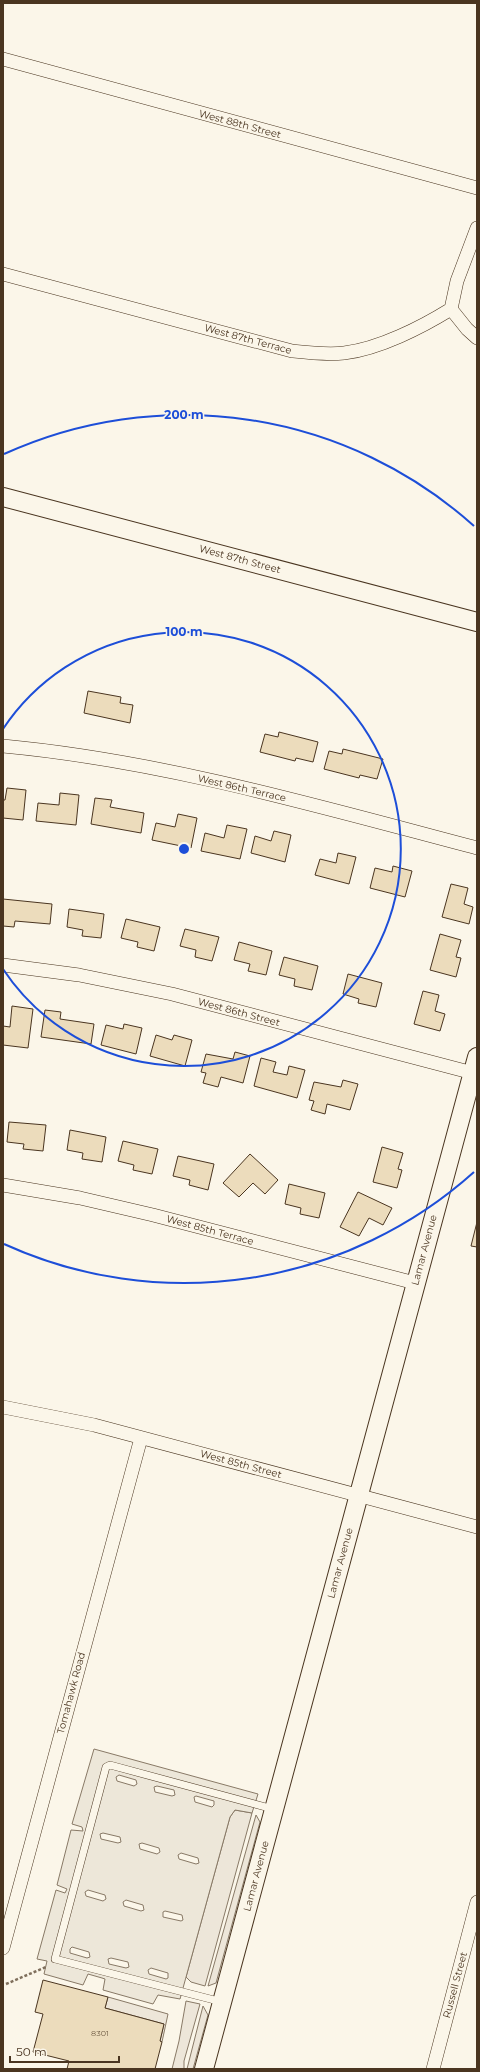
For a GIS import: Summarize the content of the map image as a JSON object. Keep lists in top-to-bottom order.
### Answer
{
  "streets": {
    "street": [
      "West 88th Street",
      "West 87th Terrace",
      "West 87th Street",
      "West 86th Terrace",
      "West 86th Street",
      "West 85th Terrace",
      "Lamar Avenue",
      "West 85th Street",
      "Tomahawk Road",
      "Russell Street"
    ]
  },
  "crossings": [
    ["West 86th Street", "Lamar Avenue"],
    ["West 85th Terrace", "Lamar Avenue"],
    ["Lamar Avenue", "West 85th Street"],
    ["West 85th Street", "Tomahawk Road"]
  ],
  "house_numbers": ["8301"],
  "scale_bar": "50 m",
  "rings": ["200 m", "100 m"]
}
